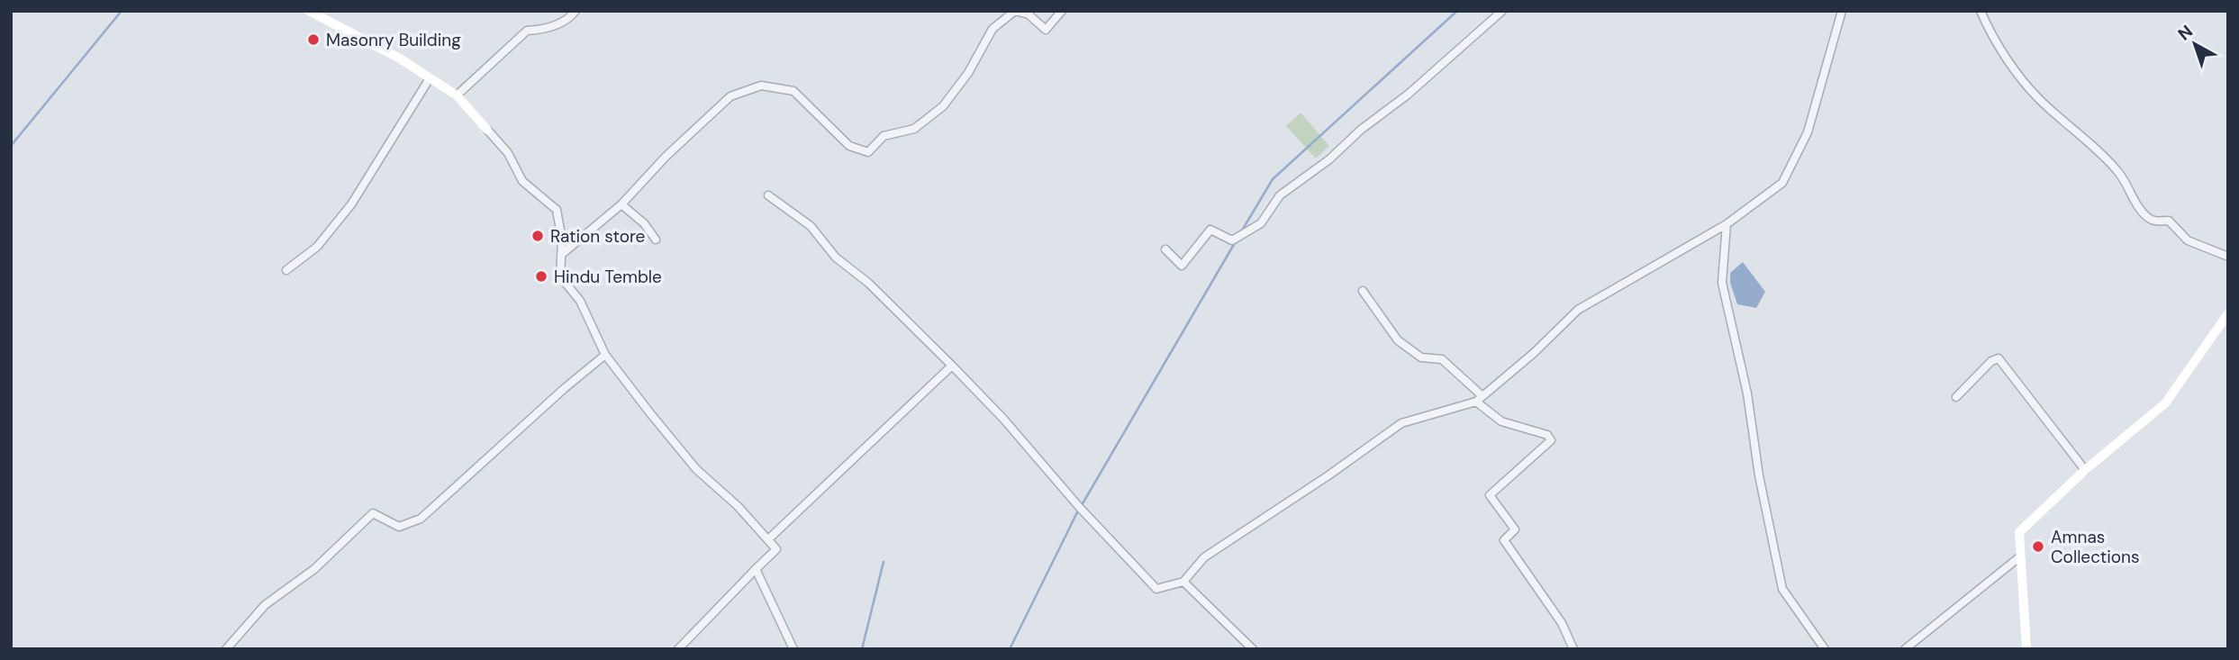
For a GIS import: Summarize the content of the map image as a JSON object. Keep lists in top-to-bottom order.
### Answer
{
  "places": [
    "Masonry Building",
    "Ration store",
    "Hindu Temble",
    "Amnas Collections"
  ],
  "north": "top left"
}
